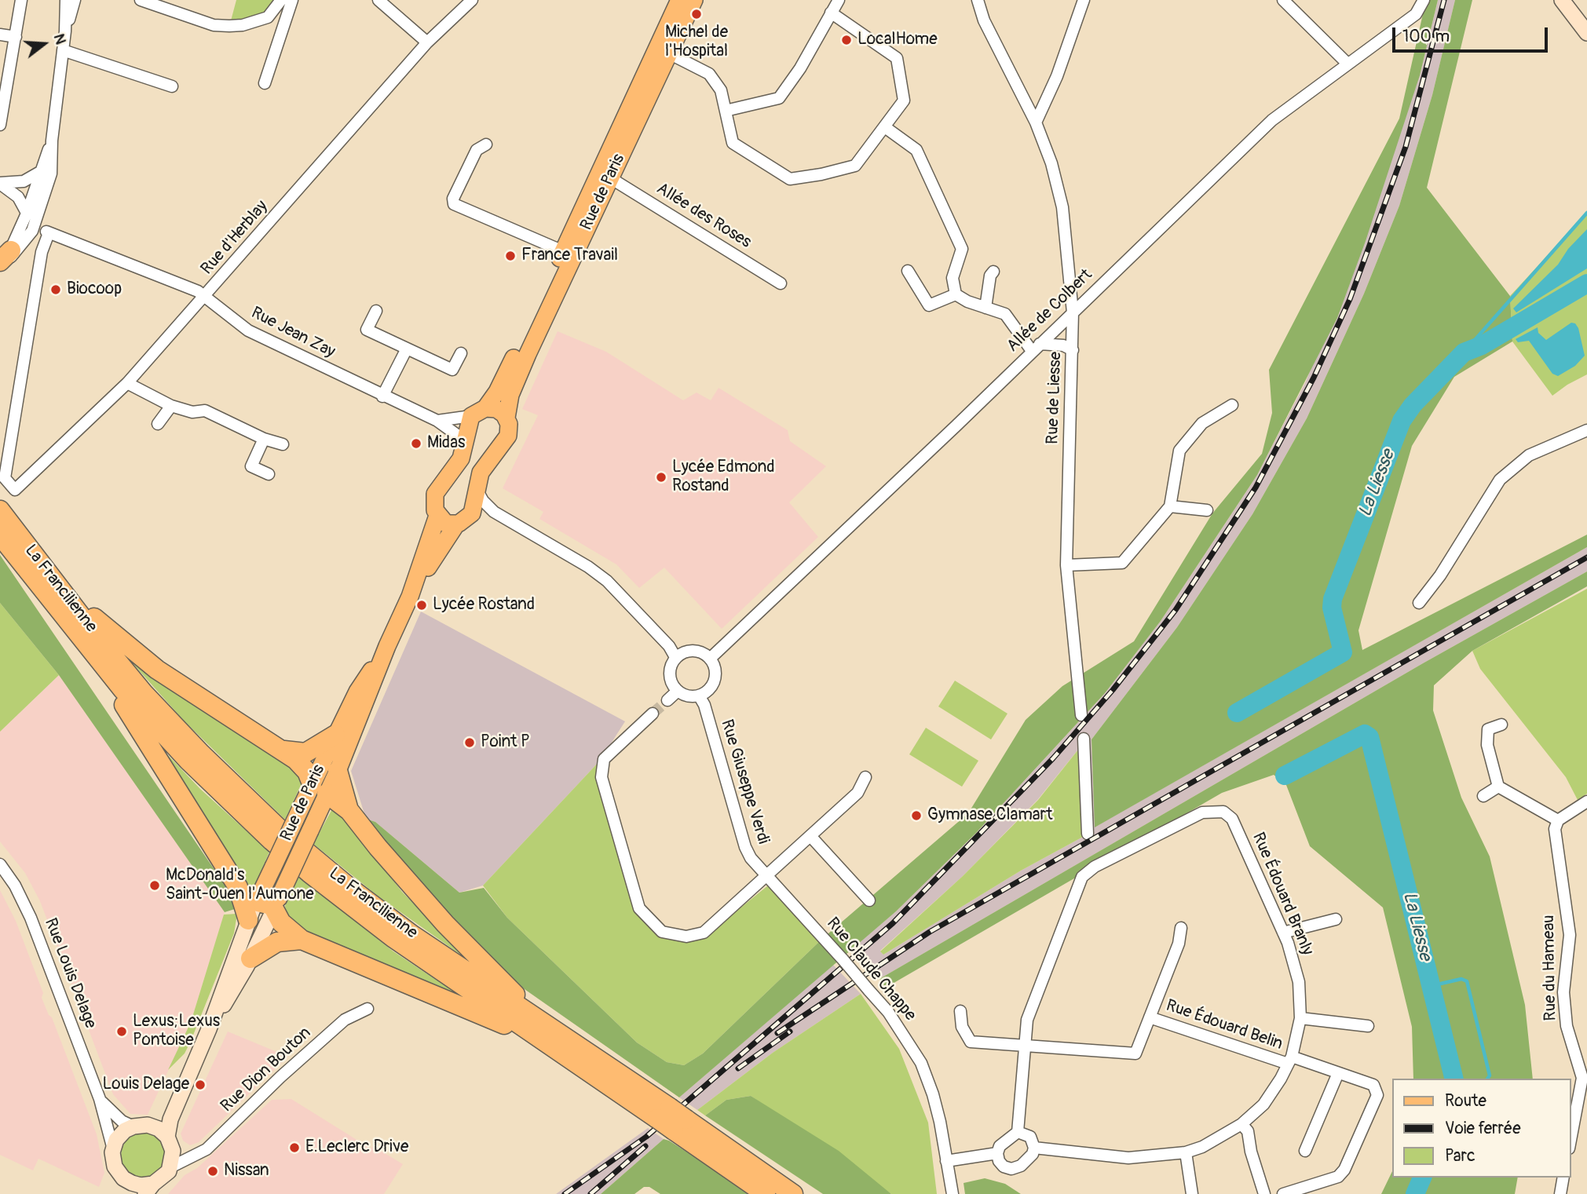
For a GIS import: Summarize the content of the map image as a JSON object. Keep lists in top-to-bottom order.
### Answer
{
  "streets": {
    "highway": ["La Francilienne"],
    "main road": ["Rue de Paris"],
    "street": [
      "Allée des Roses",
      "Rue d'Herblay",
      "Allée de Colbert",
      "Rue Jean Zay",
      "Rue de Liesse",
      "Rue Giuseppe Verdi",
      "Rue Édouard Branly",
      "Rue du Hameau",
      "Rue Claude Chappe",
      "Rue Louis Delage",
      "Rue Édouard Belin",
      "Rue Dion Bouton"
    ]
  },
  "crossings": [
    ["Rue de Paris", "Allée des Roses"],
    ["Rue de Paris", "Rue Jean Zay"],
    ["Rue de Paris", "Rue Louis Delage"],
    ["Rue de Paris", "Rue Dion Bouton"],
    ["Rue d'Herblay", "Rue Jean Zay"],
    ["Allée de Colbert", "Rue de Liesse"],
    ["Allée de Colbert", "Rue Giuseppe Verdi"],
    ["Rue Giuseppe Verdi", "Rue Claude Chappe"],
    ["Rue Édouard Branly", "Rue Édouard Belin"],
    ["Rue Louis Delage", "Rue Dion Bouton"]
  ],
  "water": ["La Liesse"],
  "places": [
    "Michel de l'Hospital",
    "LocalHome",
    "France Travail",
    "Biocoop",
    "Midas",
    "Lycée Edmond Rostand",
    "Lycée Rostand",
    "Point P",
    "Gymnase Clamart",
    "McDonald's Saint-Ouen l'Aumone",
    "Lexus;Lexus Pontoise",
    "Louis Delage",
    "E.Leclerc Drive",
    "Nissan"
  ],
  "legend": ["Route", "Voie ferrée", "Parc"],
  "scale_bar": "100 m",
  "north": "right"
}
